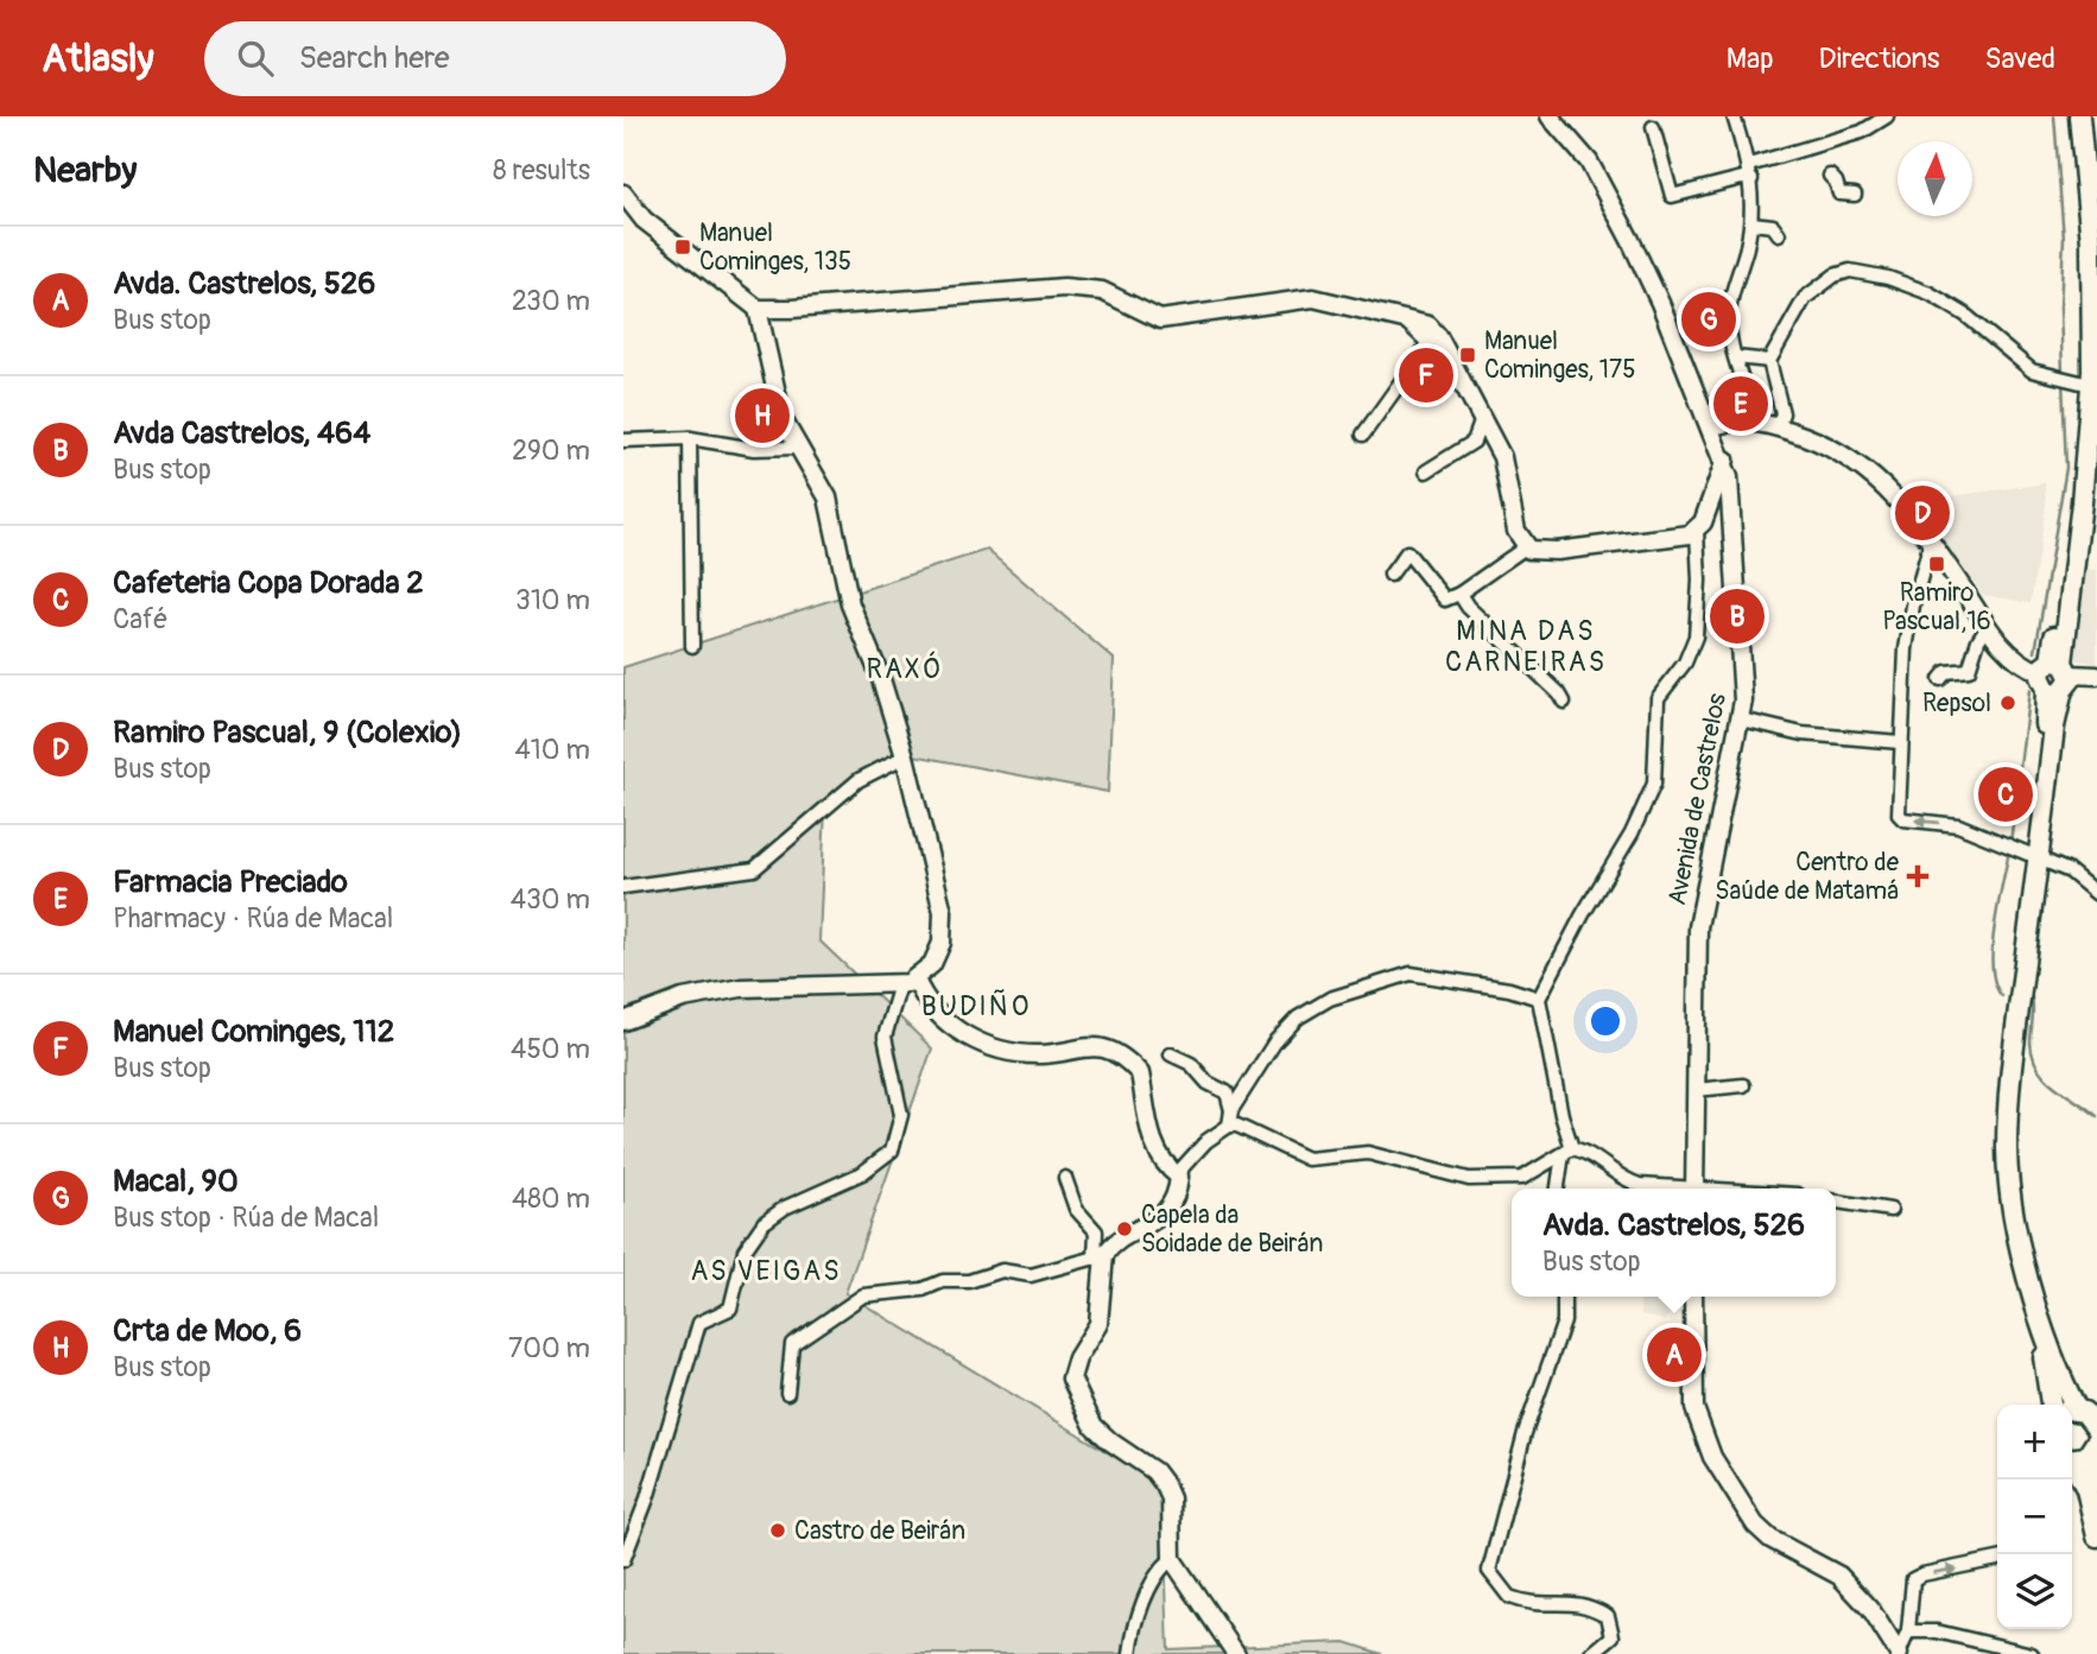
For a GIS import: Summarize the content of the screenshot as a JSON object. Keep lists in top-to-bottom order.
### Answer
{
  "streets": {
    "street": ["Avenida de Castrelos"]
  },
  "districts": [
    "MINA DAS CARNEIRAS",
    "RAXÓ",
    "BUDIÑO",
    "AS VEIGAS"
  ],
  "places": {
    "transit": ["Manuel Cominges, 135", "Manuel Cominges, 175", "Ramiro Pascual,16"],
    "other": ["Repsol", "Capela da Soidade de Beirán", "Castro de Beirán"],
    "health": ["Centro de Saúde de Matamá"]
  },
  "north": "top",
  "page": {
    "header": "Atlasly",
    "search": "Search here",
    "nav": ["Map", "Directions", "Saved"],
    "heading": ["Nearby", "8 results"],
    "list": [
      {
        "mark": "A",
        "name": "Avda. Castrelos, 526",
        "note": "Bus stop",
        "value": "230 m"
      },
      {
        "mark": "B",
        "name": "Avda Castrelos, 464",
        "note": "Bus stop",
        "value": "290 m"
      },
      {
        "mark": "C",
        "name": "Cafeteria Copa Dorada 2",
        "note": "Café",
        "value": "310 m"
      },
      {
        "mark": "D",
        "name": "Ramiro Pascual, 9 (Colexio)",
        "note": "Bus stop",
        "value": "410 m"
      },
      {
        "mark": "E",
        "name": "Farmacia Preciado",
        "note": "Pharmacy · Rúa de Macal",
        "value": "430 m"
      },
      {
        "mark": "F",
        "name": "Manuel Cominges, 112",
        "note": "Bus stop",
        "value": "450 m"
      },
      {
        "mark": "G",
        "name": "Macal, 90",
        "note": "Bus stop · Rúa de Macal",
        "value": "480 m"
      },
      {
        "mark": "H",
        "name": "Crta de Moo, 6",
        "note": "Bus stop",
        "value": "700 m"
      }
    ],
    "pins": [
      "G",
      "F",
      "E",
      "H",
      "D",
      "B",
      "C",
      "A"
    ],
    "popup": ["Avda. Castrelos, 526", "Bus stop"],
    "map_buttons": ["+", "−"]
  }
}
